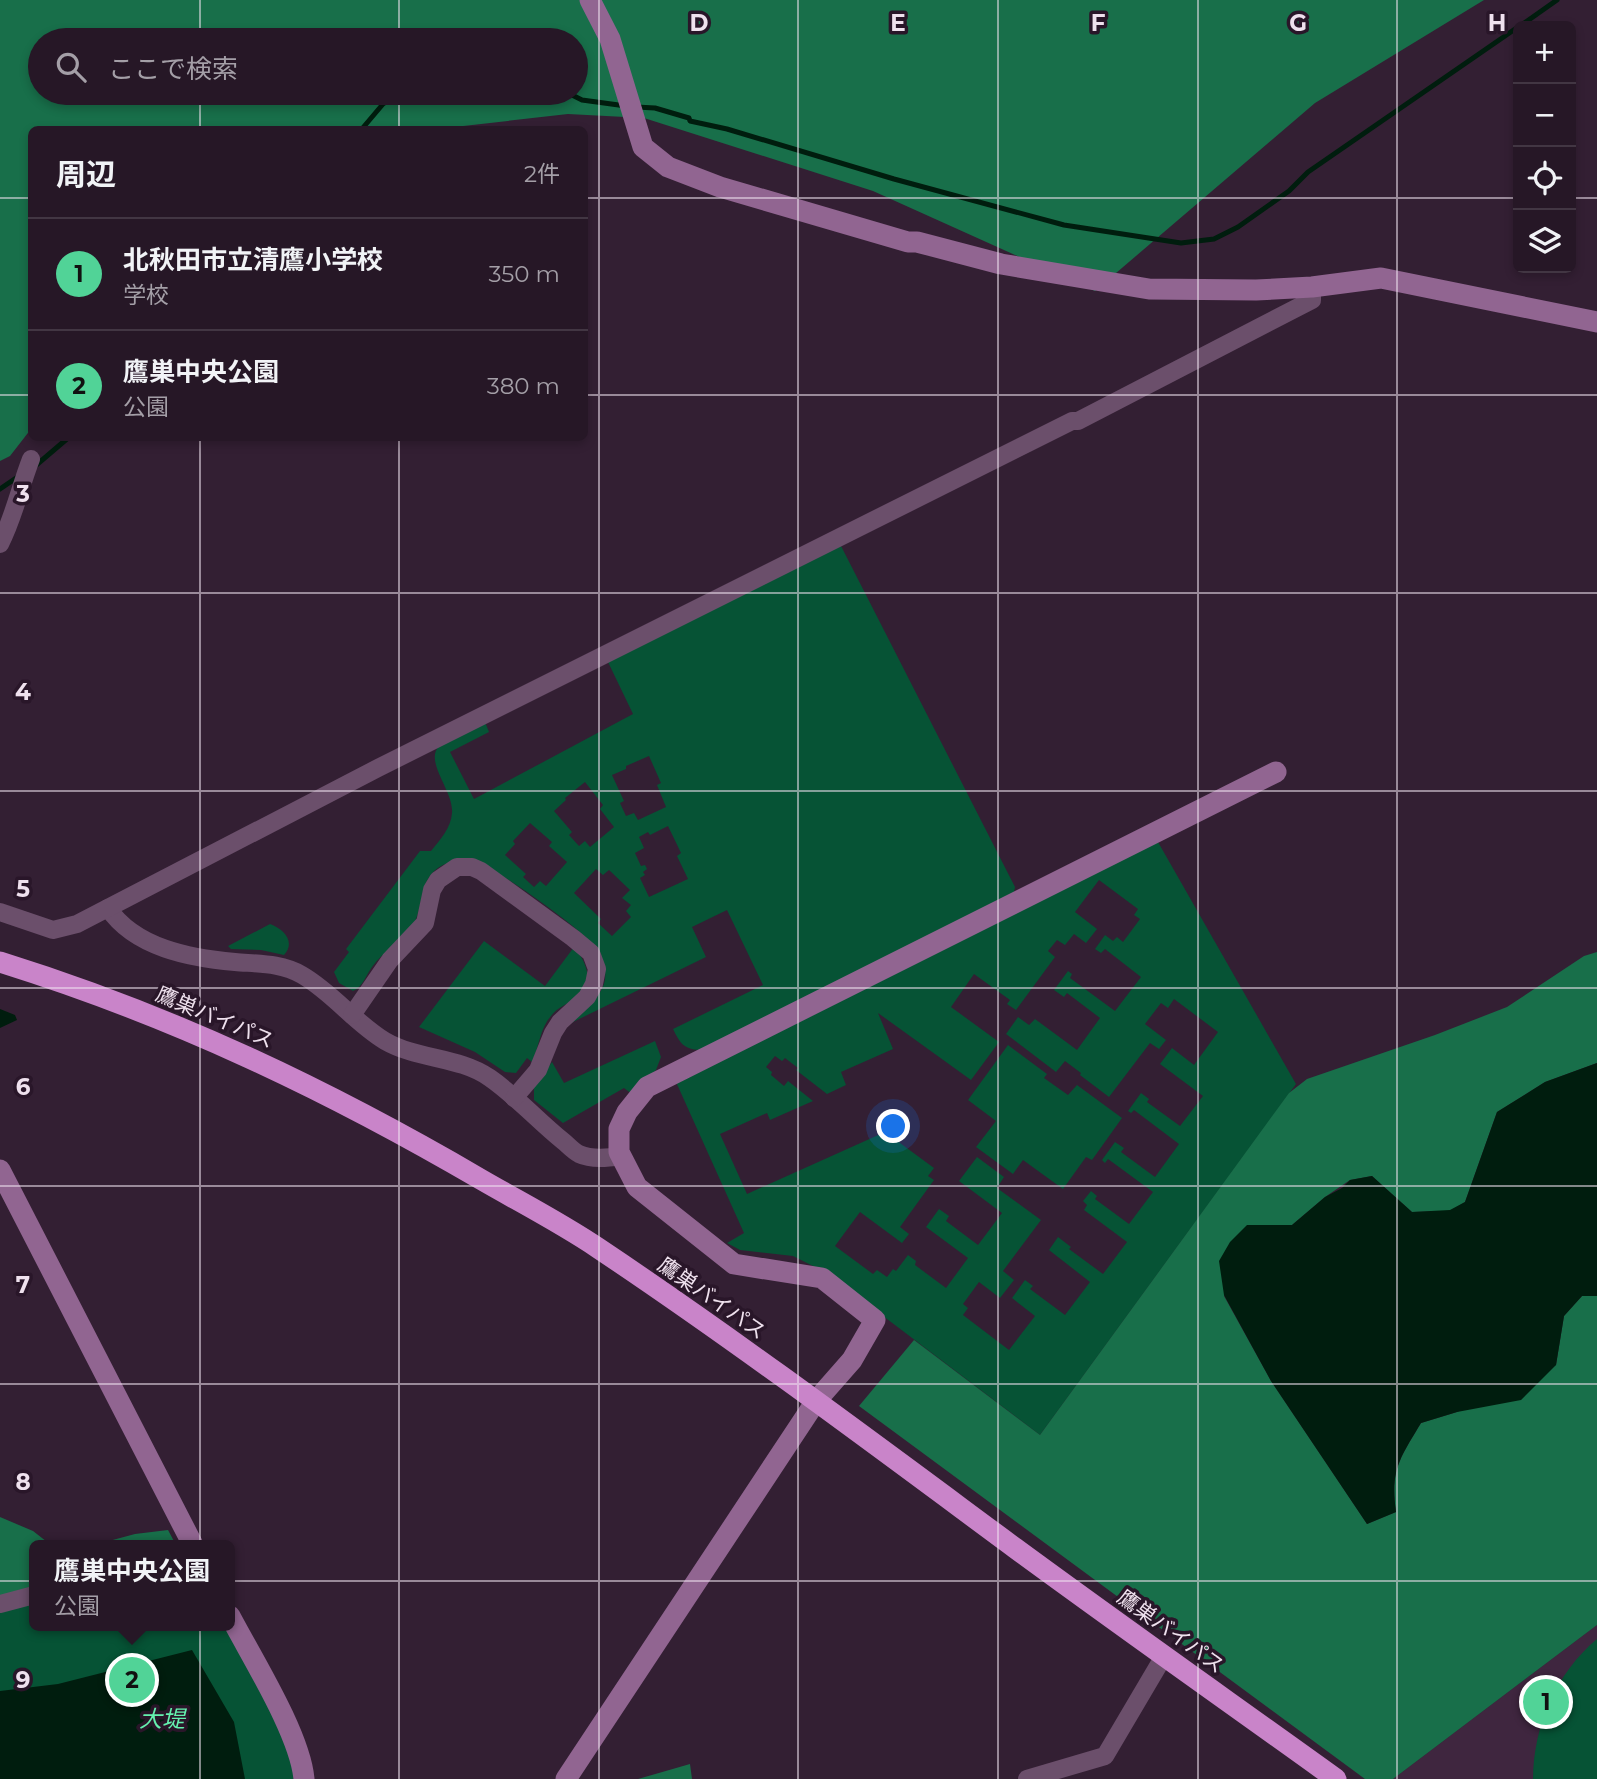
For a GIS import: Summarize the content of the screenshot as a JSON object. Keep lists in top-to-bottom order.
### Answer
{
  "streets": {
    "highway": ["鷹巣バイパス"]
  },
  "water": ["大堤"],
  "page": {
    "map_buttons": ["+", "−"],
    "search": "ここで検索",
    "heading": ["周辺", "2件"],
    "list": [
      {
        "mark": "1",
        "name": "北秋田市立清鷹小学校",
        "note": "学校",
        "value": "350 m"
      },
      {
        "mark": "2",
        "name": "鷹巣中央公園",
        "note": "公園",
        "value": "380 m"
      }
    ],
    "popup": ["鷹巣中央公園", "公園"],
    "pins": ["2", "1"]
  },
  "grid": {
    "columns": [
      "D",
      "E",
      "F",
      "G",
      "H"
    ],
    "rows": [
      "3",
      "4",
      "5",
      "6",
      "7",
      "8",
      "9"
    ]
  }
}
